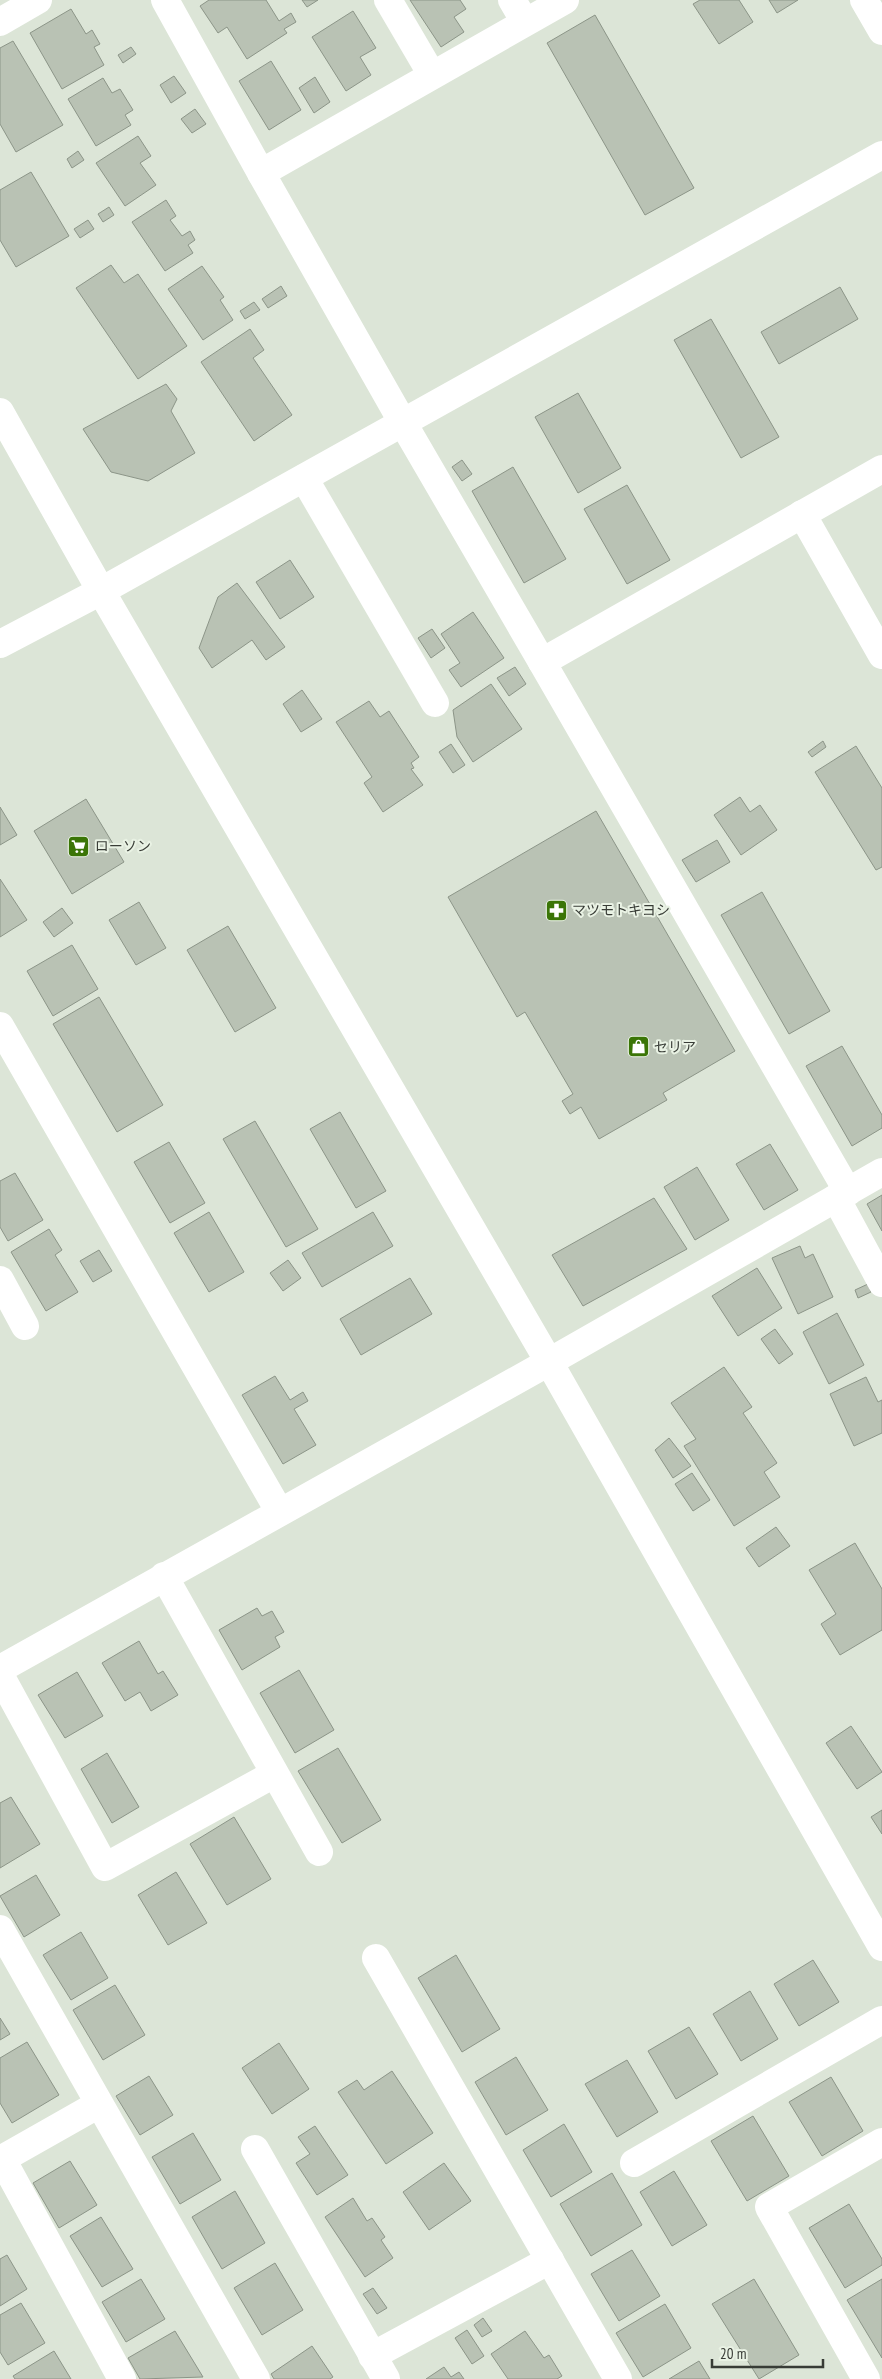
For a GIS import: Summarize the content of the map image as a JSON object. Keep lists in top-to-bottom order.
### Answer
{
  "places": {
    "supermarket": ["ローソン"],
    "pharmacy": ["マツモトキヨシ"],
    "shop": ["セリア"]
  },
  "scale_bar": "20 m"
}
